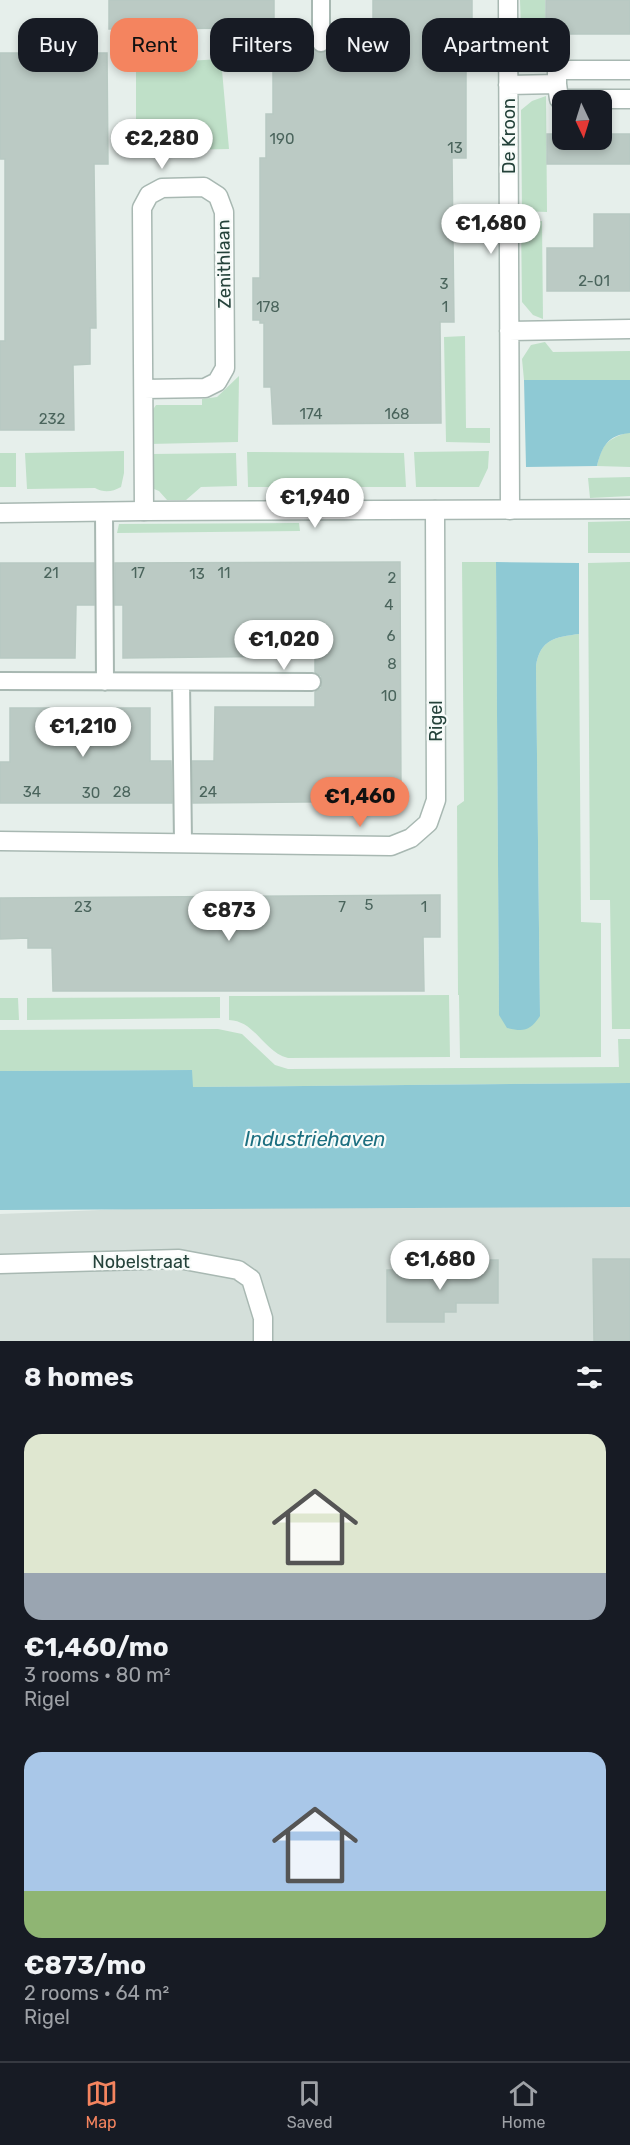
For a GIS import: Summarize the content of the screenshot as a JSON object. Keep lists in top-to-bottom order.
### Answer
{
  "streets": {
    "street": [
      "De Kroon",
      "Zenithlaan",
      "Rigel",
      "Nobelstraat"
    ]
  },
  "water": ["Industriehaven"],
  "house_numbers": [
    "190",
    "13",
    "2-01",
    "3",
    "178",
    "1",
    "174",
    "168",
    "232",
    "21",
    "17",
    "11",
    "13",
    "2",
    "4",
    "6",
    "8",
    "10",
    "34",
    "28",
    "24",
    "30",
    "5",
    "23",
    "7",
    "1"
  ],
  "north": "bottom",
  "page": {
    "chip": [
      "Buy",
      "Rent",
      "Filters",
      "New",
      "Apartment"
    ],
    "price": [
      "€2,280",
      "€1,680",
      "€1,940",
      "€1,020",
      "€1,210",
      "€1,460",
      "€873",
      "€1,680"
    ],
    "heading": "8 homes",
    "list": [
      {
        "name": "€1,460/mo",
        "note": "3 rooms · 80 m² · Rigel"
      },
      {
        "name": "€873/mo",
        "note": "2 rooms · 64 m² · Rigel"
      }
    ],
    "tabs": ["Map", "Saved", "Home"]
  }
}
